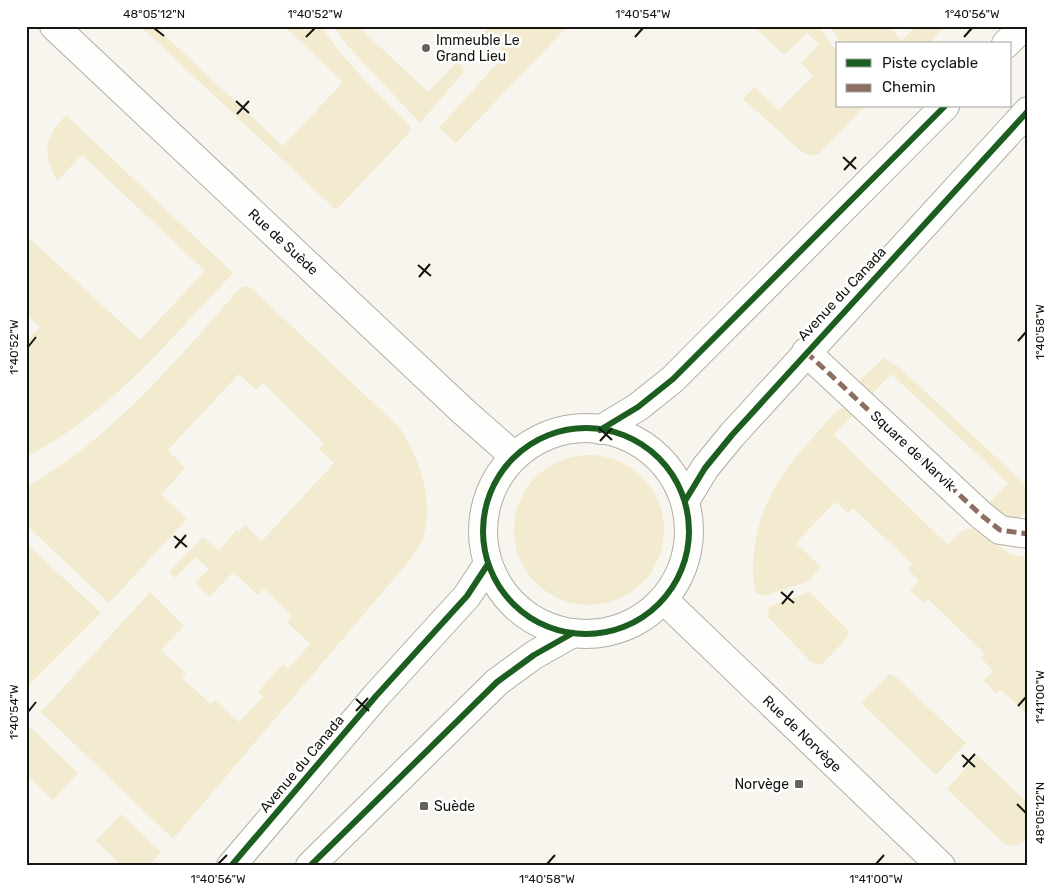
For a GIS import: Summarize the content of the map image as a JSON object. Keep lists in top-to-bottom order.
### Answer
{
  "streets": {
    "street": [
      "Rue de Suède",
      "Avenue du Canada",
      "Square de Narvik",
      "Rue de Norvège"
    ]
  },
  "crossings": [
    ["Avenue du Canada", "Square de Narvik"]
  ],
  "places": {
    "other": ["Immeuble Le Grand Lieu"],
    "transit": ["Norvège", "Suède"]
  },
  "legend": ["Piste cyclable", "Chemin"],
  "coordinates": [
    "48°05'12\"N",
    "1°40'52\"W",
    "1°40'54\"W",
    "1°40'56\"W",
    "1°40'58\"W",
    "1°41'00\"W"
  ]
}
